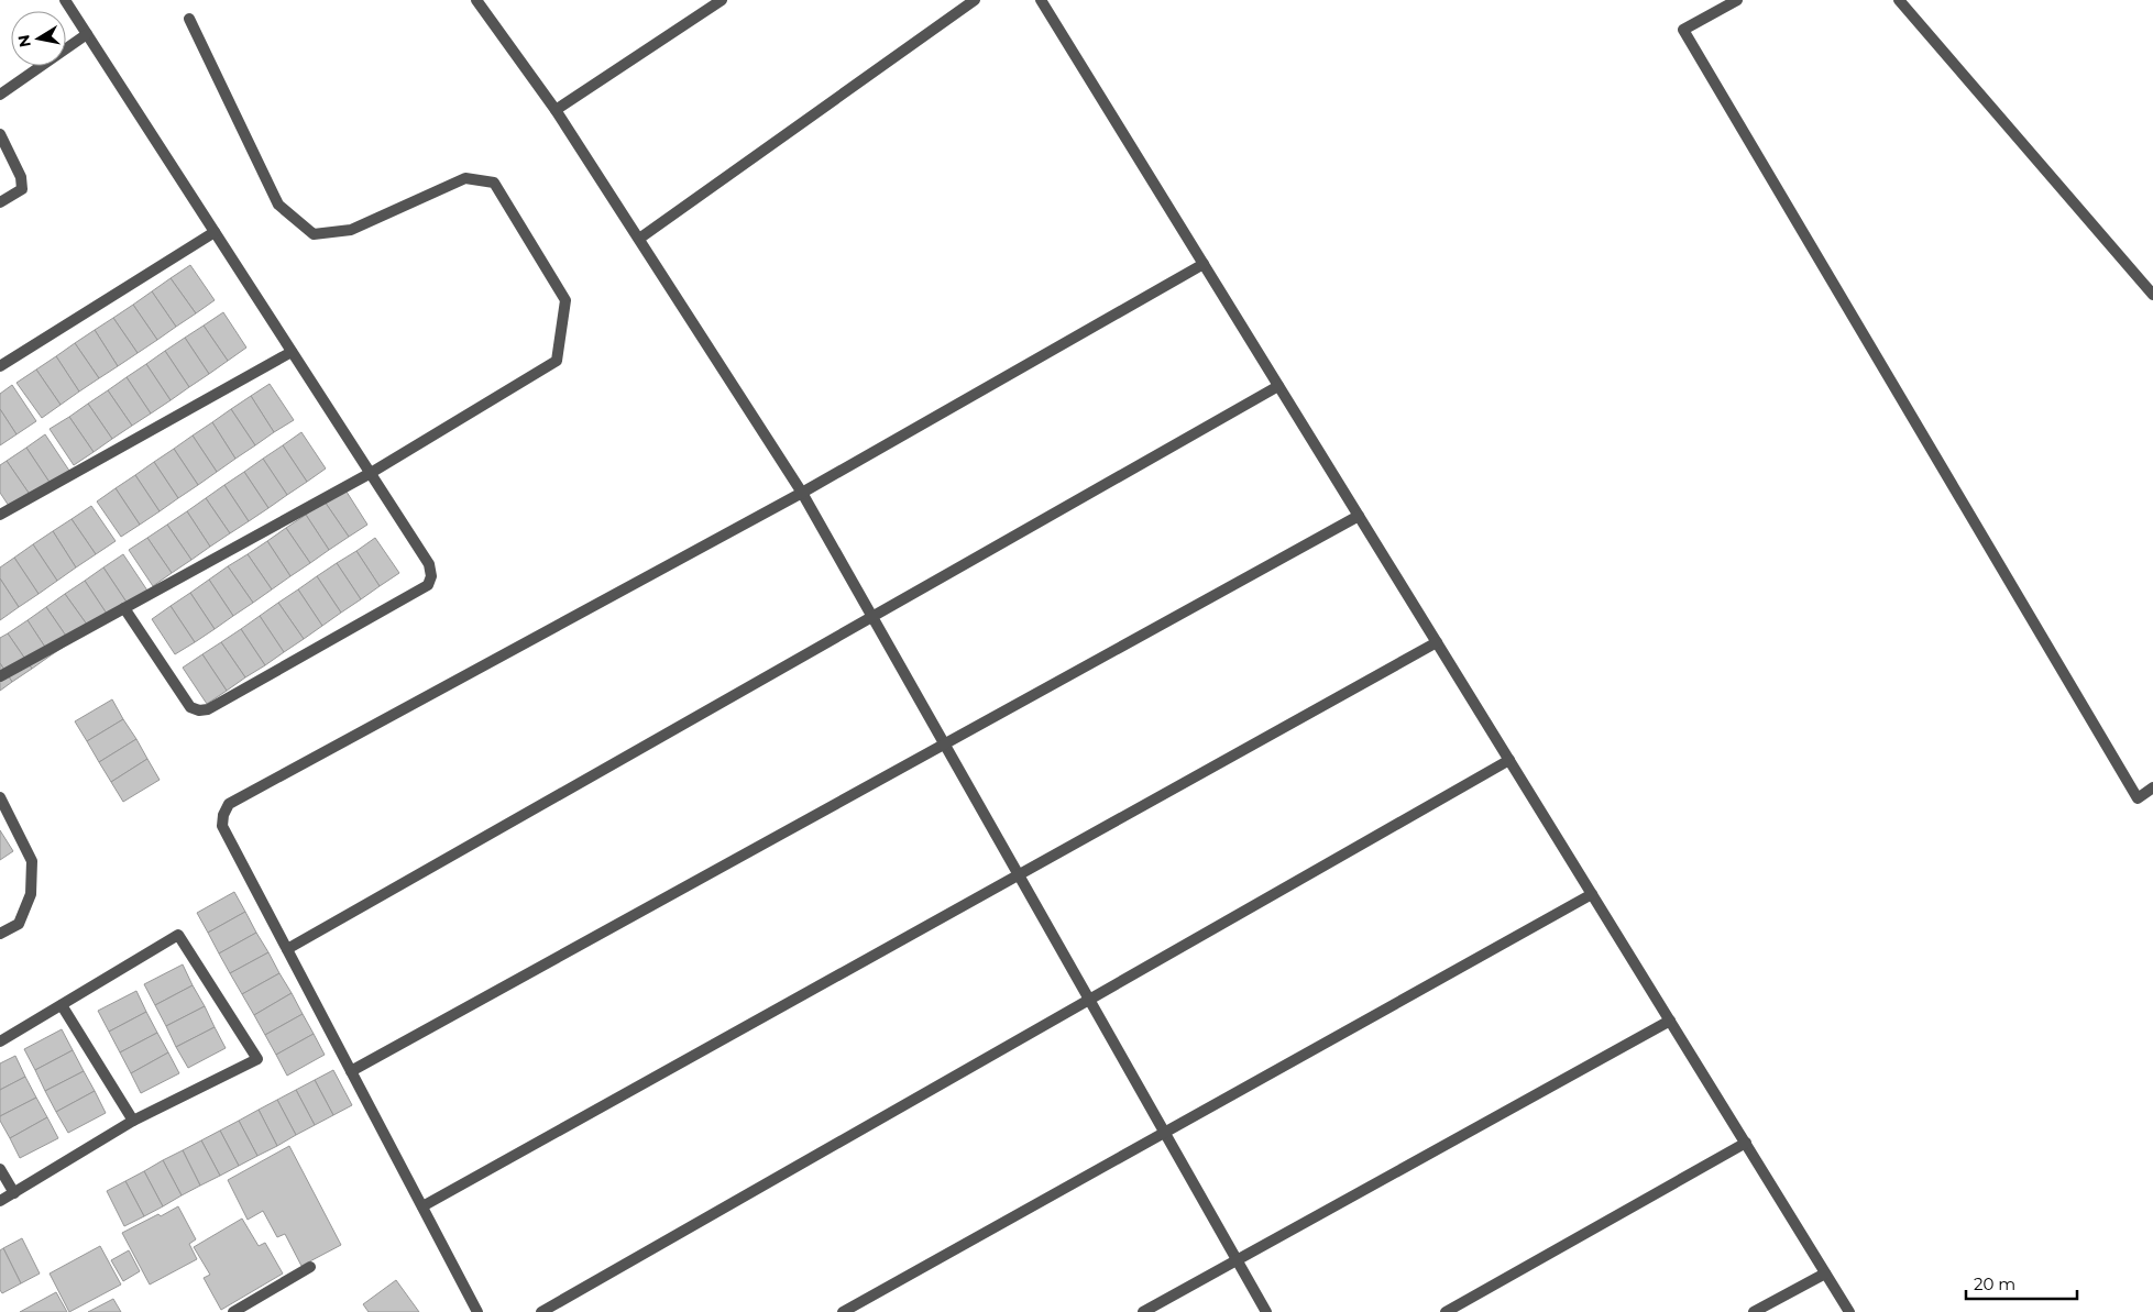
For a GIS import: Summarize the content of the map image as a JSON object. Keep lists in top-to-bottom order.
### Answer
{
  "scale_bar": "20 m",
  "north": "left"
}
